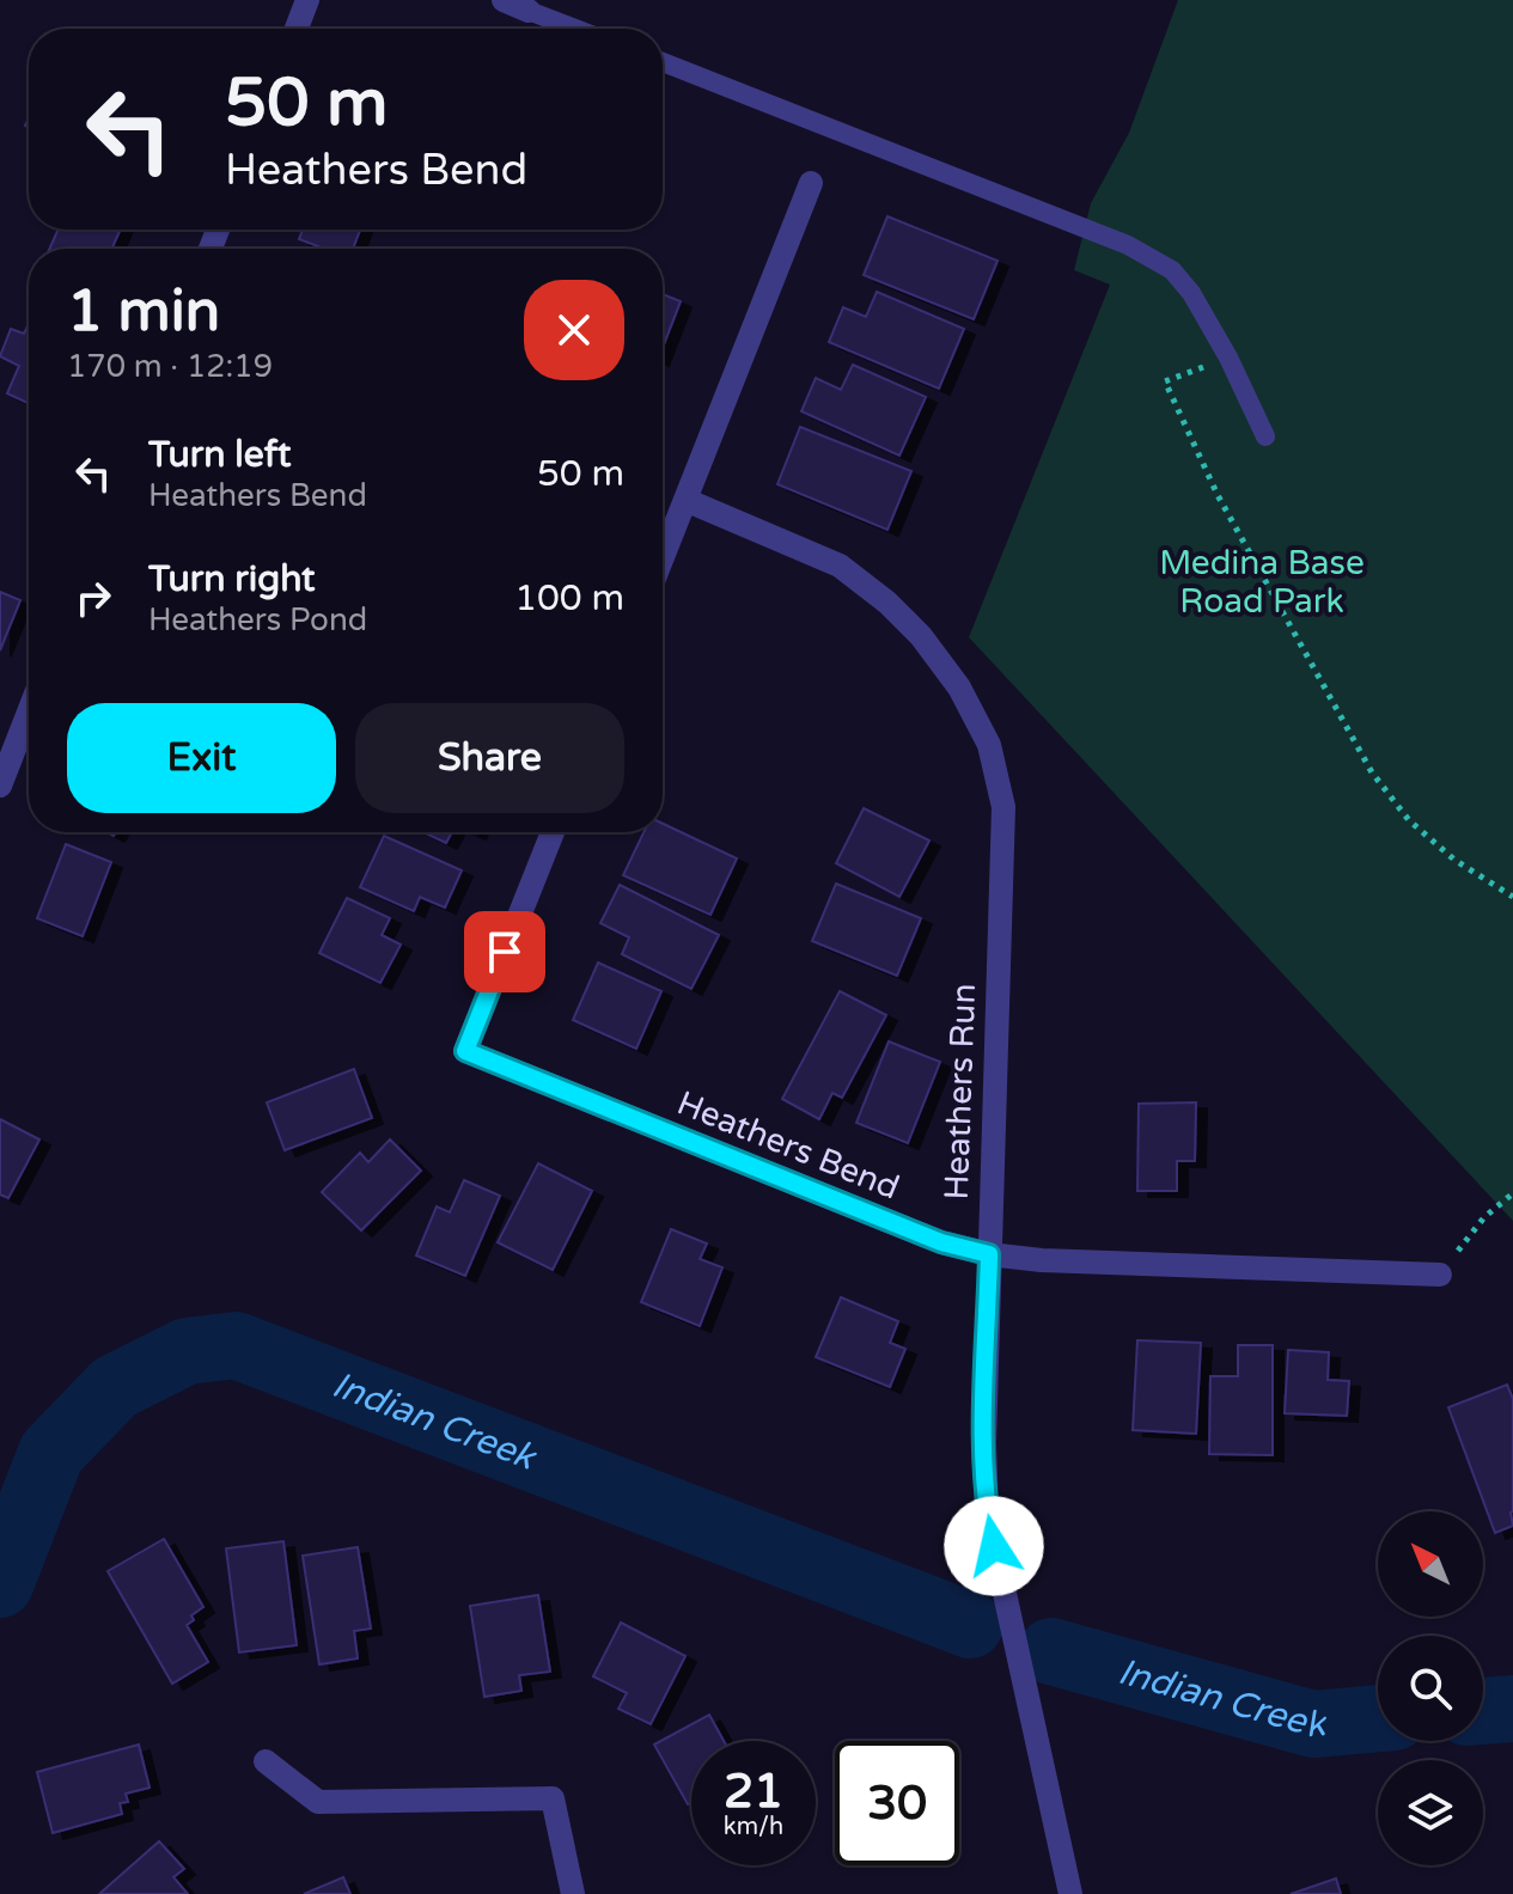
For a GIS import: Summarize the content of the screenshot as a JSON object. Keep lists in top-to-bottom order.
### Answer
{
  "streets": {
    "street": ["Heathers Run", "Heathers Bend"]
  },
  "crossings": [
    ["Heathers Run", "Heathers Bend"]
  ],
  "water": ["Indian Creek"],
  "parks": ["Medina Base Road Park"],
  "north": "top left",
  "page": {
    "turn": ["50 m", "Heathers Bend"],
    "heading": ["1 min", "170 m · 12:19"],
    "list": [
      {
        "name": "Turn left",
        "note": "Heathers Bend",
        "value": "50 m"
      },
      {
        "name": "Turn right",
        "note": "Heathers Pond",
        "value": "100 m"
      }
    ],
    "buttons": ["Exit", "Share"],
    "speed": "21 km/h",
    "limit": "30"
  }
}
